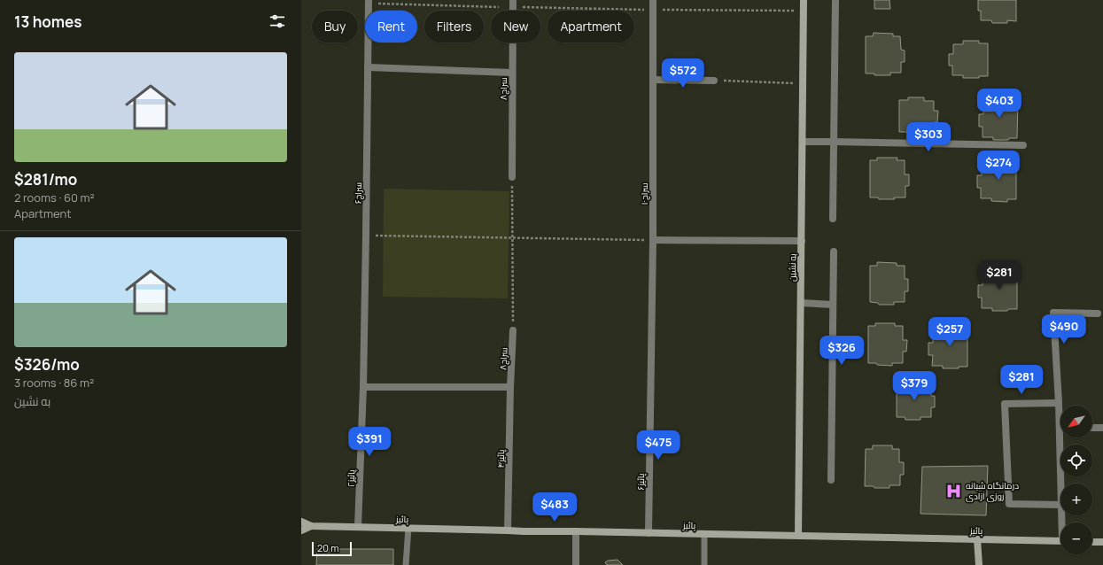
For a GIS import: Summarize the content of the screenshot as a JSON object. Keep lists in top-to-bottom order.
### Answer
{
  "streets": {
    "street": [
      "سراج۸",
      "سراج۶",
      "سراج۱۰",
      "به نشین",
      "۸سراج",
      "پائیز۴",
      "پائیز۲",
      "پائیز۶",
      "پائیز"
    ]
  },
  "crossings": [
    ["سراج۶", "پائیز۲"],
    ["سراج۱۰", "پائیز۶"],
    ["به نشین", "پائیز"],
    ["۸سراج", "پائیز۴"],
    ["پائیز۴", "پائیز"],
    ["پائیز۲", "پائیز"],
    ["پائیز۶", "پائیز"]
  ],
  "places": {
    "hospital": ["درمانگاه شبانه روزی آزادی"]
  },
  "scale_bar": "20 m",
  "north": "bottom left",
  "page": {
    "heading": "13 homes",
    "chip": [
      "Buy",
      "Rent",
      "Filters",
      "New",
      "Apartment"
    ],
    "list": [
      {
        "name": "$281/mo",
        "note": "2 rooms · 60 m² · Apartment"
      },
      {
        "name": "$326/mo",
        "note": "3 rooms · 86 m² · به نشین"
      }
    ],
    "price": [
      "$572",
      "$403",
      "$303",
      "$274",
      "$281",
      "$490",
      "$257",
      "$326",
      "$281",
      "$379",
      "$391",
      "$475",
      "$483"
    ],
    "map_buttons": ["+", "−"],
    "scale": "20 m"
  }
}
